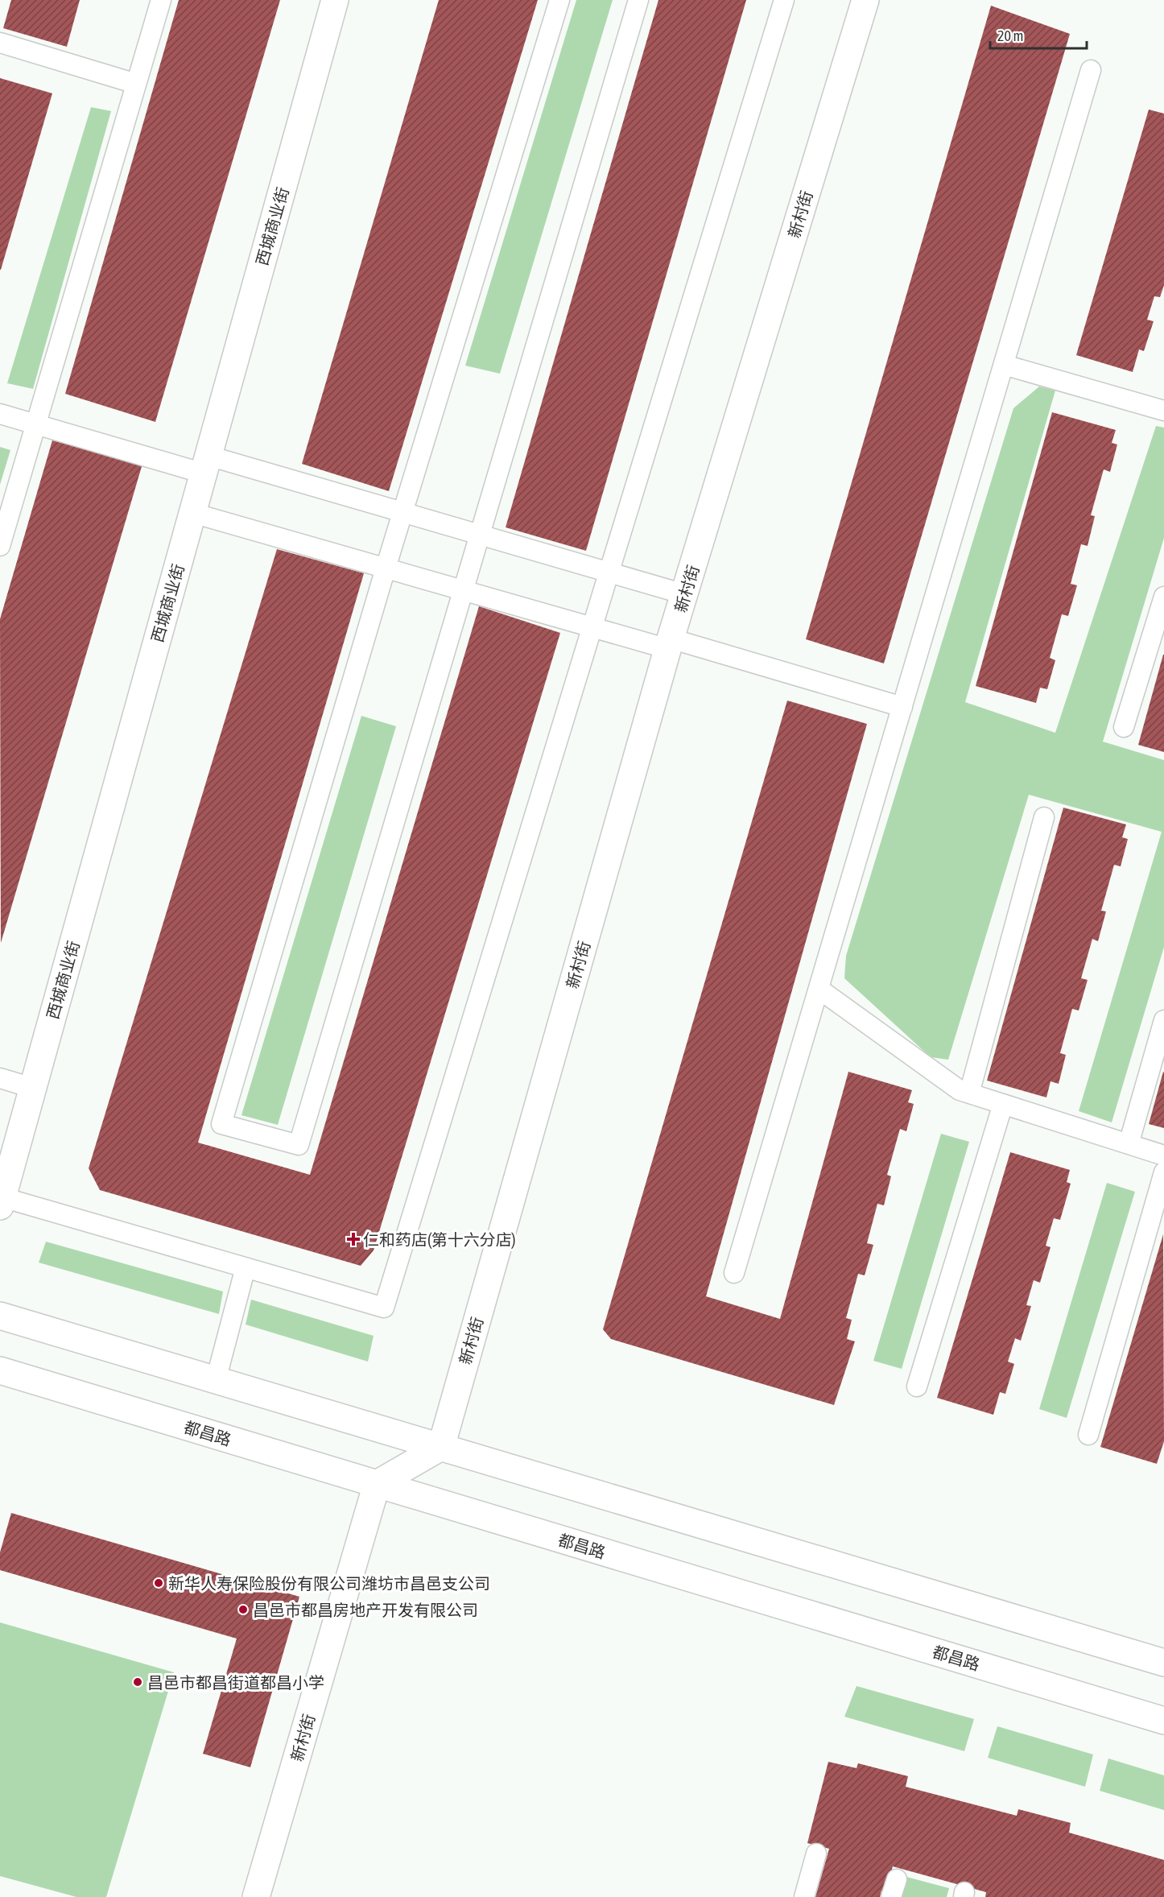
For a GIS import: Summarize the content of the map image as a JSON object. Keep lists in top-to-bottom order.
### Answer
{
  "streets": {
    "street": ["新村街", "西城商业街", "都昌路"]
  },
  "crossings": [
    ["新村街", "都昌路"]
  ],
  "places": {
    "health": ["仁和药店(第十六分店)"],
    "other": ["新华人寿保险股份有限公司潍坊市昌邑支公司", "昌邑市都昌房地产开发有限公司", "昌邑市都昌街道都昌小学"]
  },
  "scale_bar": "20 m"
}
